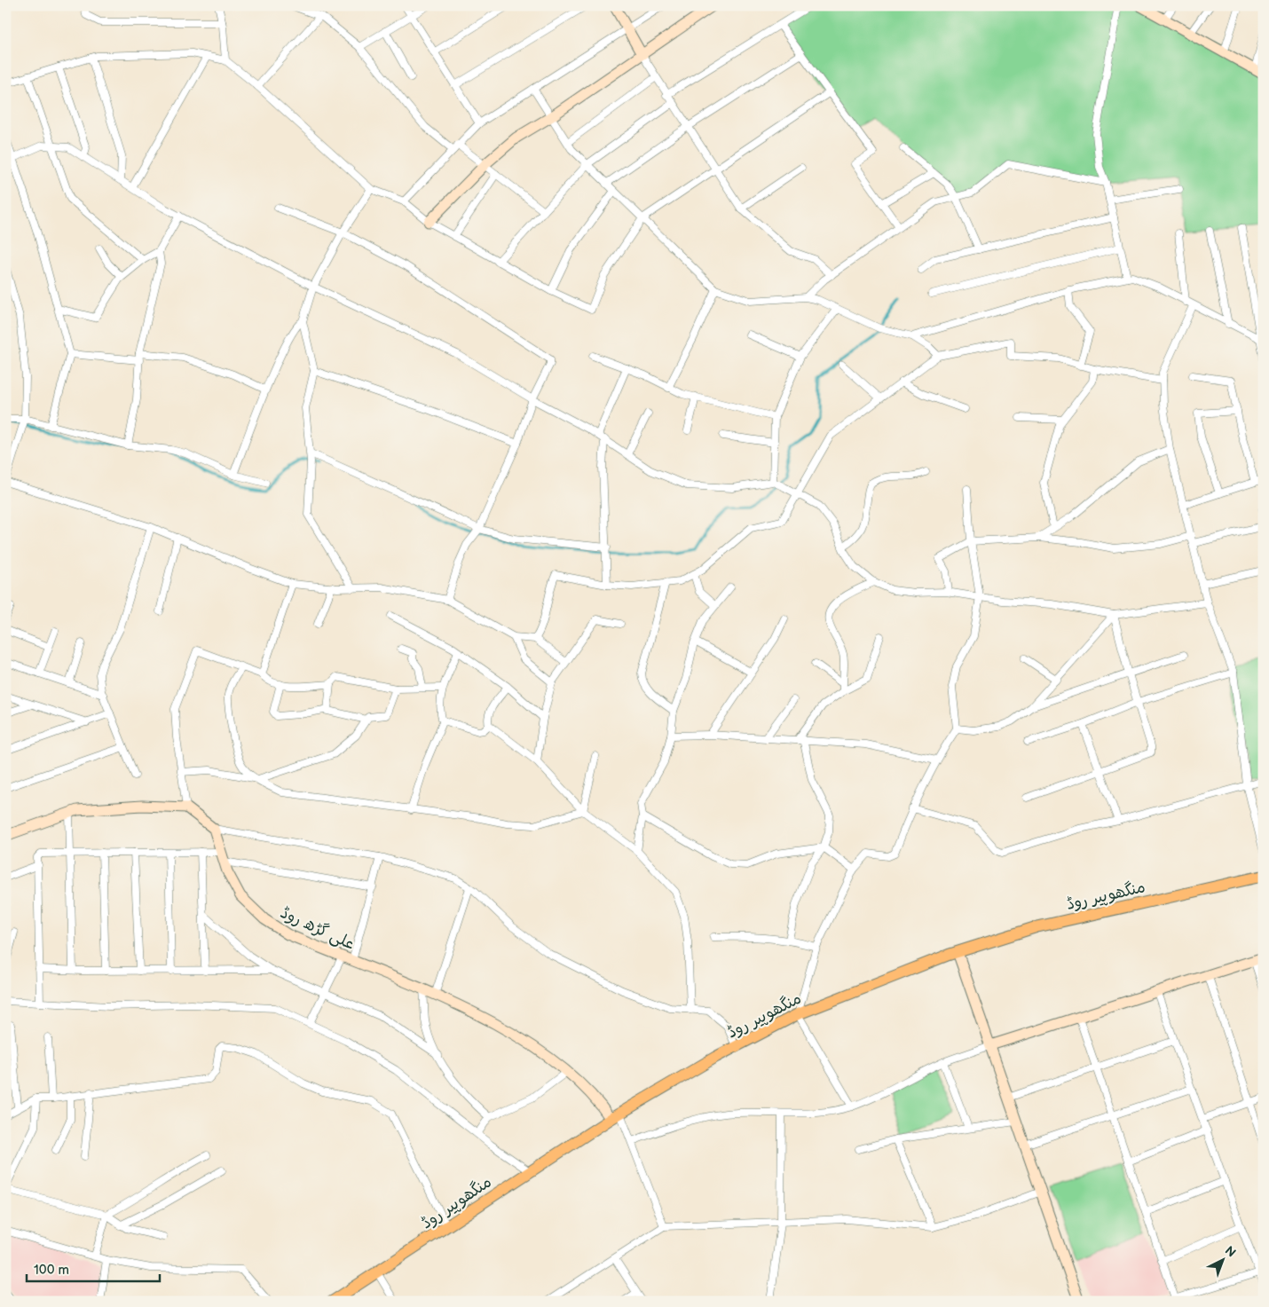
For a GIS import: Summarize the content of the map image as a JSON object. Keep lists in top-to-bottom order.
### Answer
{
  "streets": {
    "main road": ["منگھوپیر روڈ"],
    "street": ["علی گڑھ روڈ"]
  },
  "crossings": [
    ["منگھوپیر روڈ", "علی گڑھ روڈ"]
  ],
  "scale_bar": "100 m",
  "north": "top right"
}
